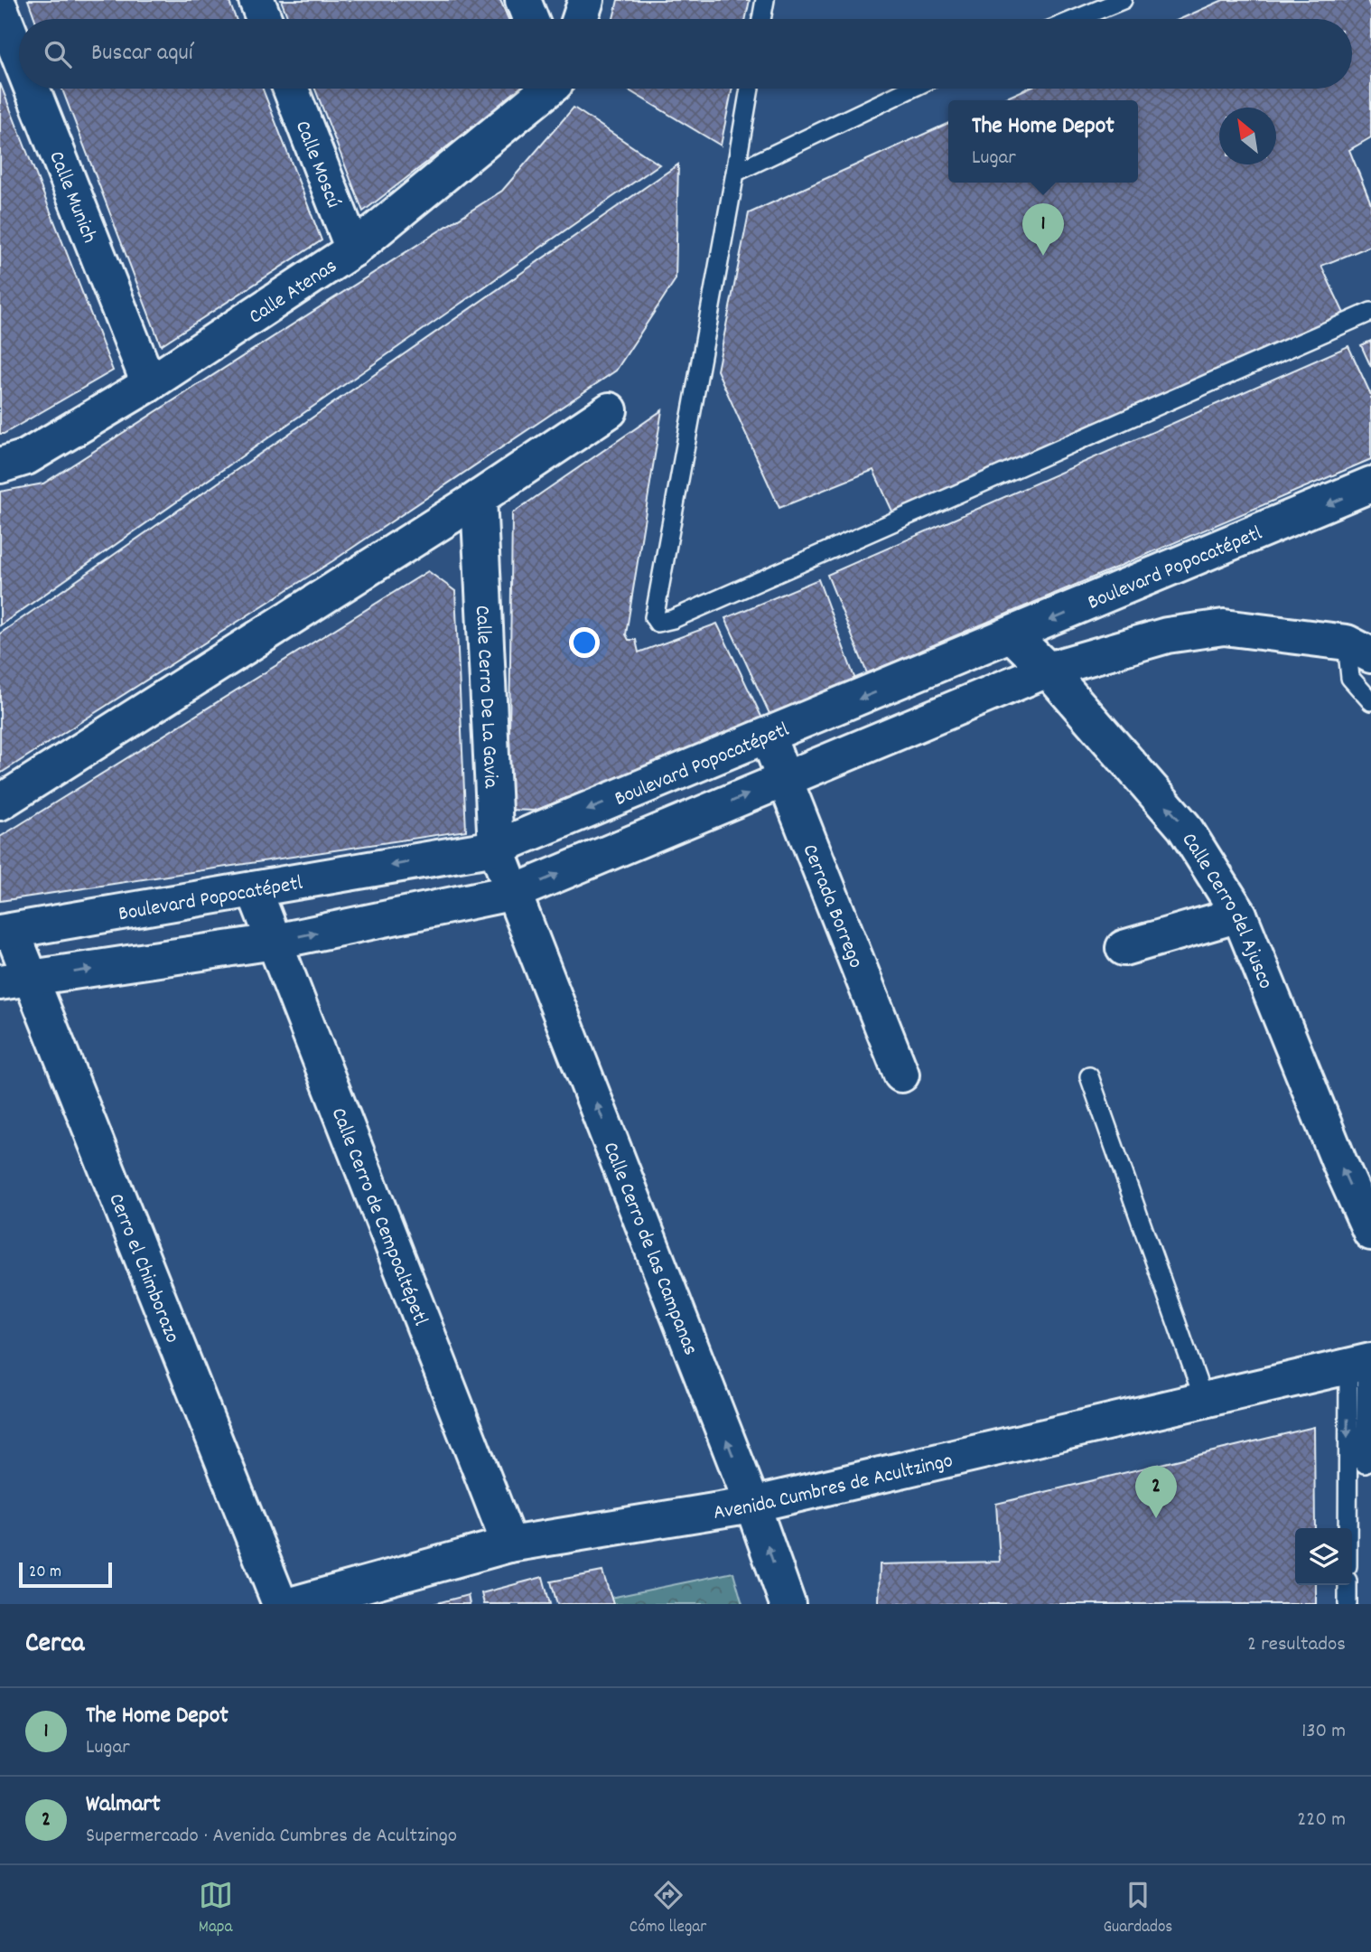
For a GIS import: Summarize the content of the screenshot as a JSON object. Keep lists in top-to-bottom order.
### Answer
{
  "streets": {
    "street": [
      "Calle Moscú",
      "Calle Munich",
      "Calle Atenas",
      "Boulevard Popocatépetl",
      "Calle Cerro De La Gavia",
      "Cerrada Borrego",
      "Calle Cerro del Ajusco",
      "Calle Cerro de Cempoaltépetl",
      "Calle Cerro de las Campanas",
      "Cerro el Chimborazo",
      "Avenida Cumbres de Acultzingo"
    ]
  },
  "crossings": [
    ["Calle Moscú", "Calle Atenas"],
    ["Calle Munich", "Calle Atenas"],
    ["Boulevard Popocatépetl", "Calle Cerro De La Gavia"],
    ["Boulevard Popocatépetl", "Cerrada Borrego"],
    ["Boulevard Popocatépetl", "Calle Cerro del Ajusco"],
    ["Boulevard Popocatépetl", "Calle Cerro de Cempoaltépetl"],
    ["Boulevard Popocatépetl", "Cerro el Chimborazo"],
    ["Calle Cerro De La Gavia", "Calle Cerro de las Campanas"],
    ["Calle Cerro de Cempoaltépetl", "Avenida Cumbres de Acultzingo"],
    ["Calle Cerro de las Campanas", "Avenida Cumbres de Acultzingo"]
  ],
  "one_way": ["Calle Cerro del Ajusco", "Calle Cerro de las Campanas"],
  "scale_bar": "20 m",
  "north": "top left",
  "page": {
    "search": "Buscar aquí",
    "popup": ["The Home Depot", "Lugar"],
    "pins": ["1", "2"],
    "scale": "20 m",
    "heading": ["Cerca", "2 resultados"],
    "list": [
      {
        "mark": "1",
        "name": "The Home Depot",
        "note": "Lugar",
        "value": "130 m"
      },
      {
        "mark": "2",
        "name": "Walmart",
        "note": "Supermercado · Avenida Cumbres de Acultzingo",
        "value": "220 m"
      }
    ],
    "nav": ["Mapa", "Cómo llegar", "Guardados"]
  }
}
